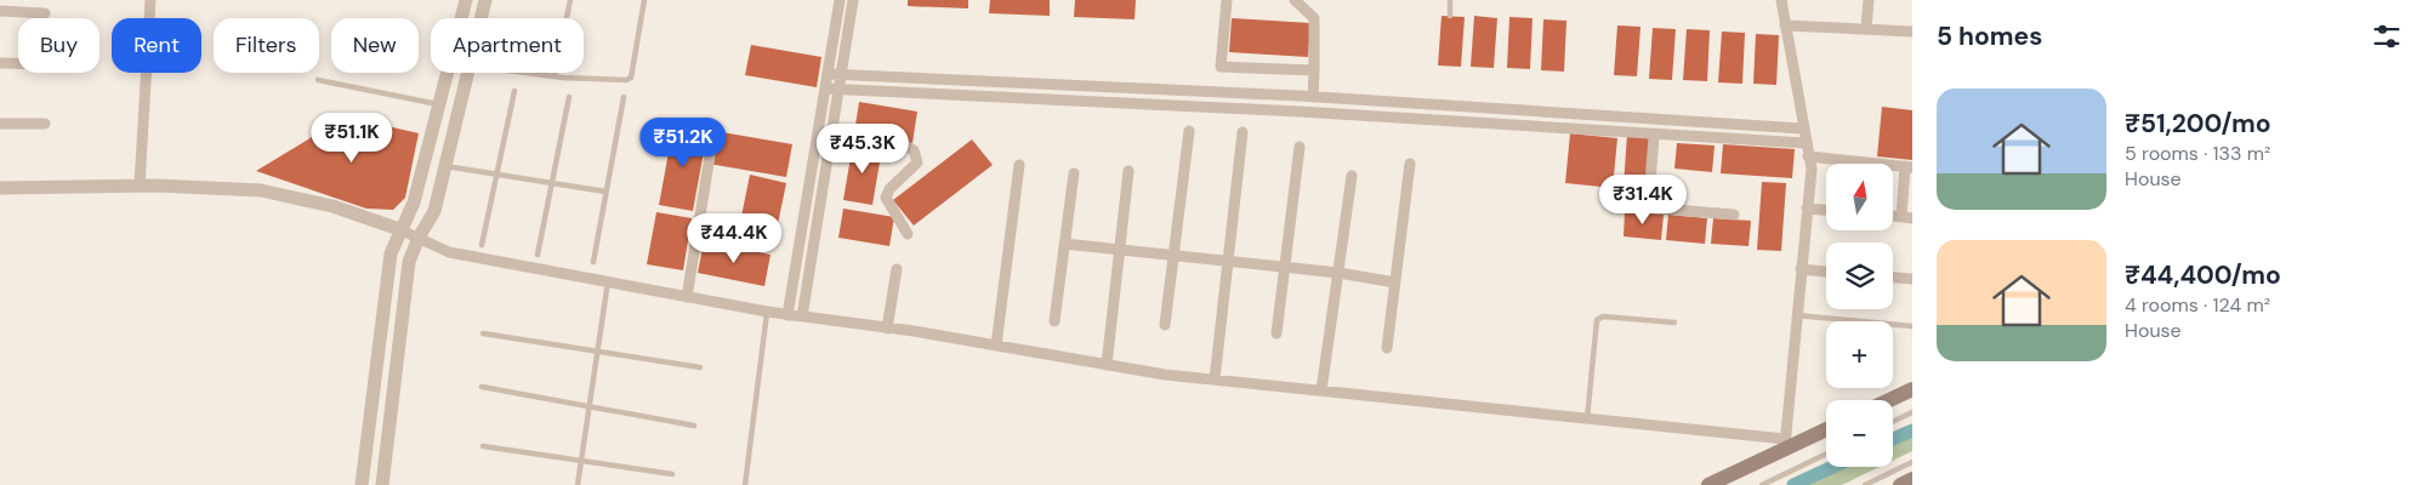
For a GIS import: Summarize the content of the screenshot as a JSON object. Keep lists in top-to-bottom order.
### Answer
{
  "north": "top",
  "page": {
    "heading": "5 homes",
    "chip": [
      "Buy",
      "Rent",
      "Filters",
      "New",
      "Apartment"
    ],
    "list": [
      {
        "name": "₹51,200/mo",
        "note": "5 rooms · 133 m² · House"
      },
      {
        "name": "₹44,400/mo",
        "note": "4 rooms · 124 m² · House"
      }
    ],
    "price": [
      "₹51.1K",
      "₹51.2K",
      "₹45.3K",
      "₹31.4K",
      "₹44.4K"
    ],
    "map_buttons": ["+", "−"]
  }
}
